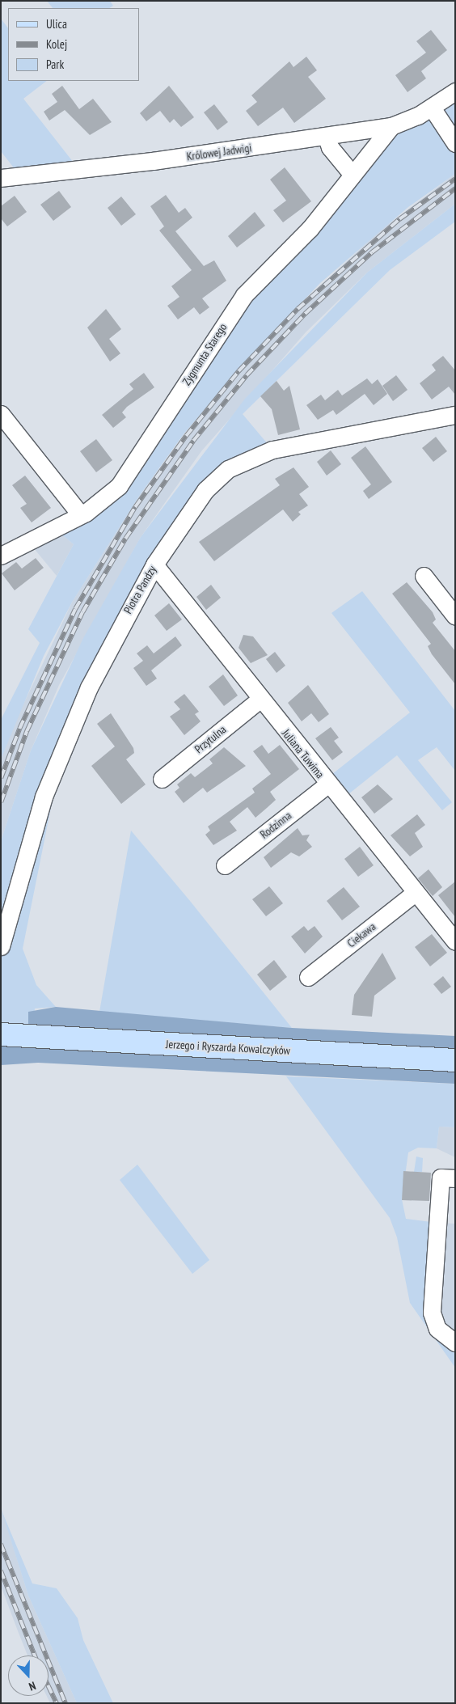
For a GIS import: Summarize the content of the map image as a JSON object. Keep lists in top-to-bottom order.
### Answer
{
  "streets": {
    "main road": ["Jerzego i Ryszarda Kowalczyków"],
    "street": [
      "Królowej Jadwigi",
      "Zygmunta Starego",
      "Piotra Pandzy",
      "Przytulna",
      "Juliana Tuwima",
      "Rodzinna",
      "Ciekawa"
    ]
  },
  "crossings": [
    ["Królowej Jadwigi", "Zygmunta Starego"],
    ["Piotra Pandzy", "Juliana Tuwima"],
    ["Przytulna", "Juliana Tuwima"],
    ["Juliana Tuwima", "Rodzinna"],
    ["Juliana Tuwima", "Ciekawa"]
  ],
  "legend": ["Ulica", "Kolej", "Park"],
  "north": "bottom"
}
